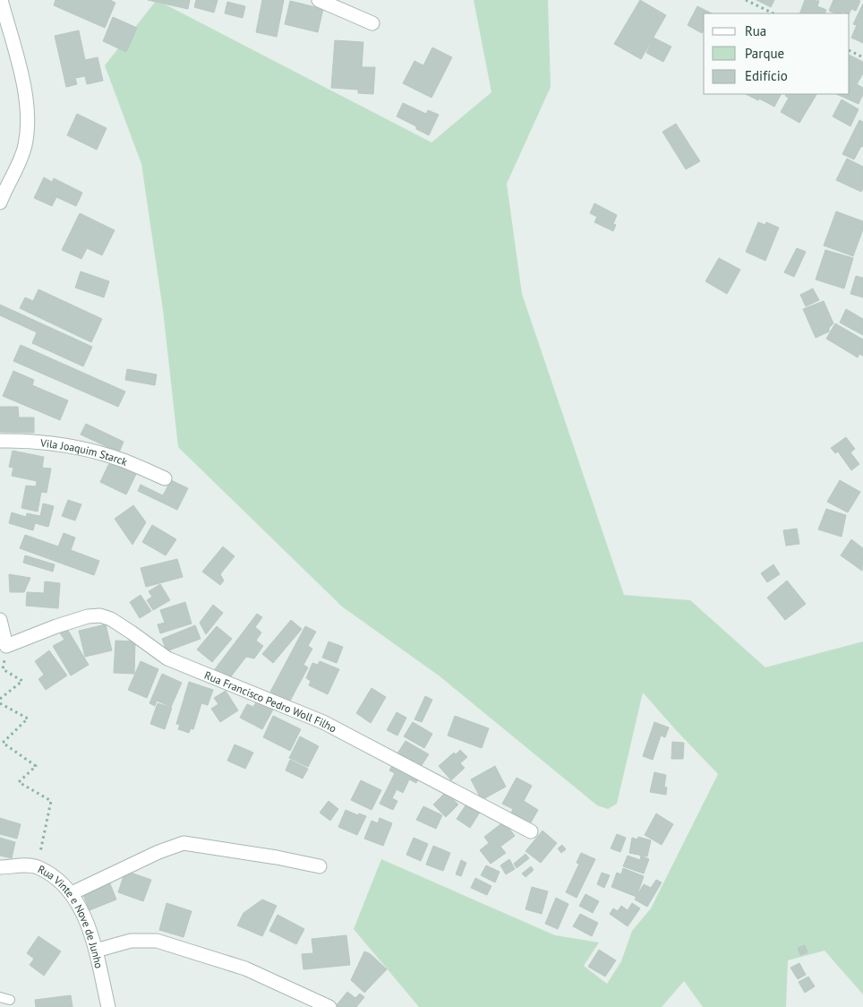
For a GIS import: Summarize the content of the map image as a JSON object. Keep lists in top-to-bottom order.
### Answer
{
  "streets": {
    "street": ["Vila Joaquim Starck", "Rua Francisco Pedro Woll Filho", "Rua Vinte e Nove de Junho"]
  },
  "legend": ["Rua", "Parque", "Edifício"]
}
